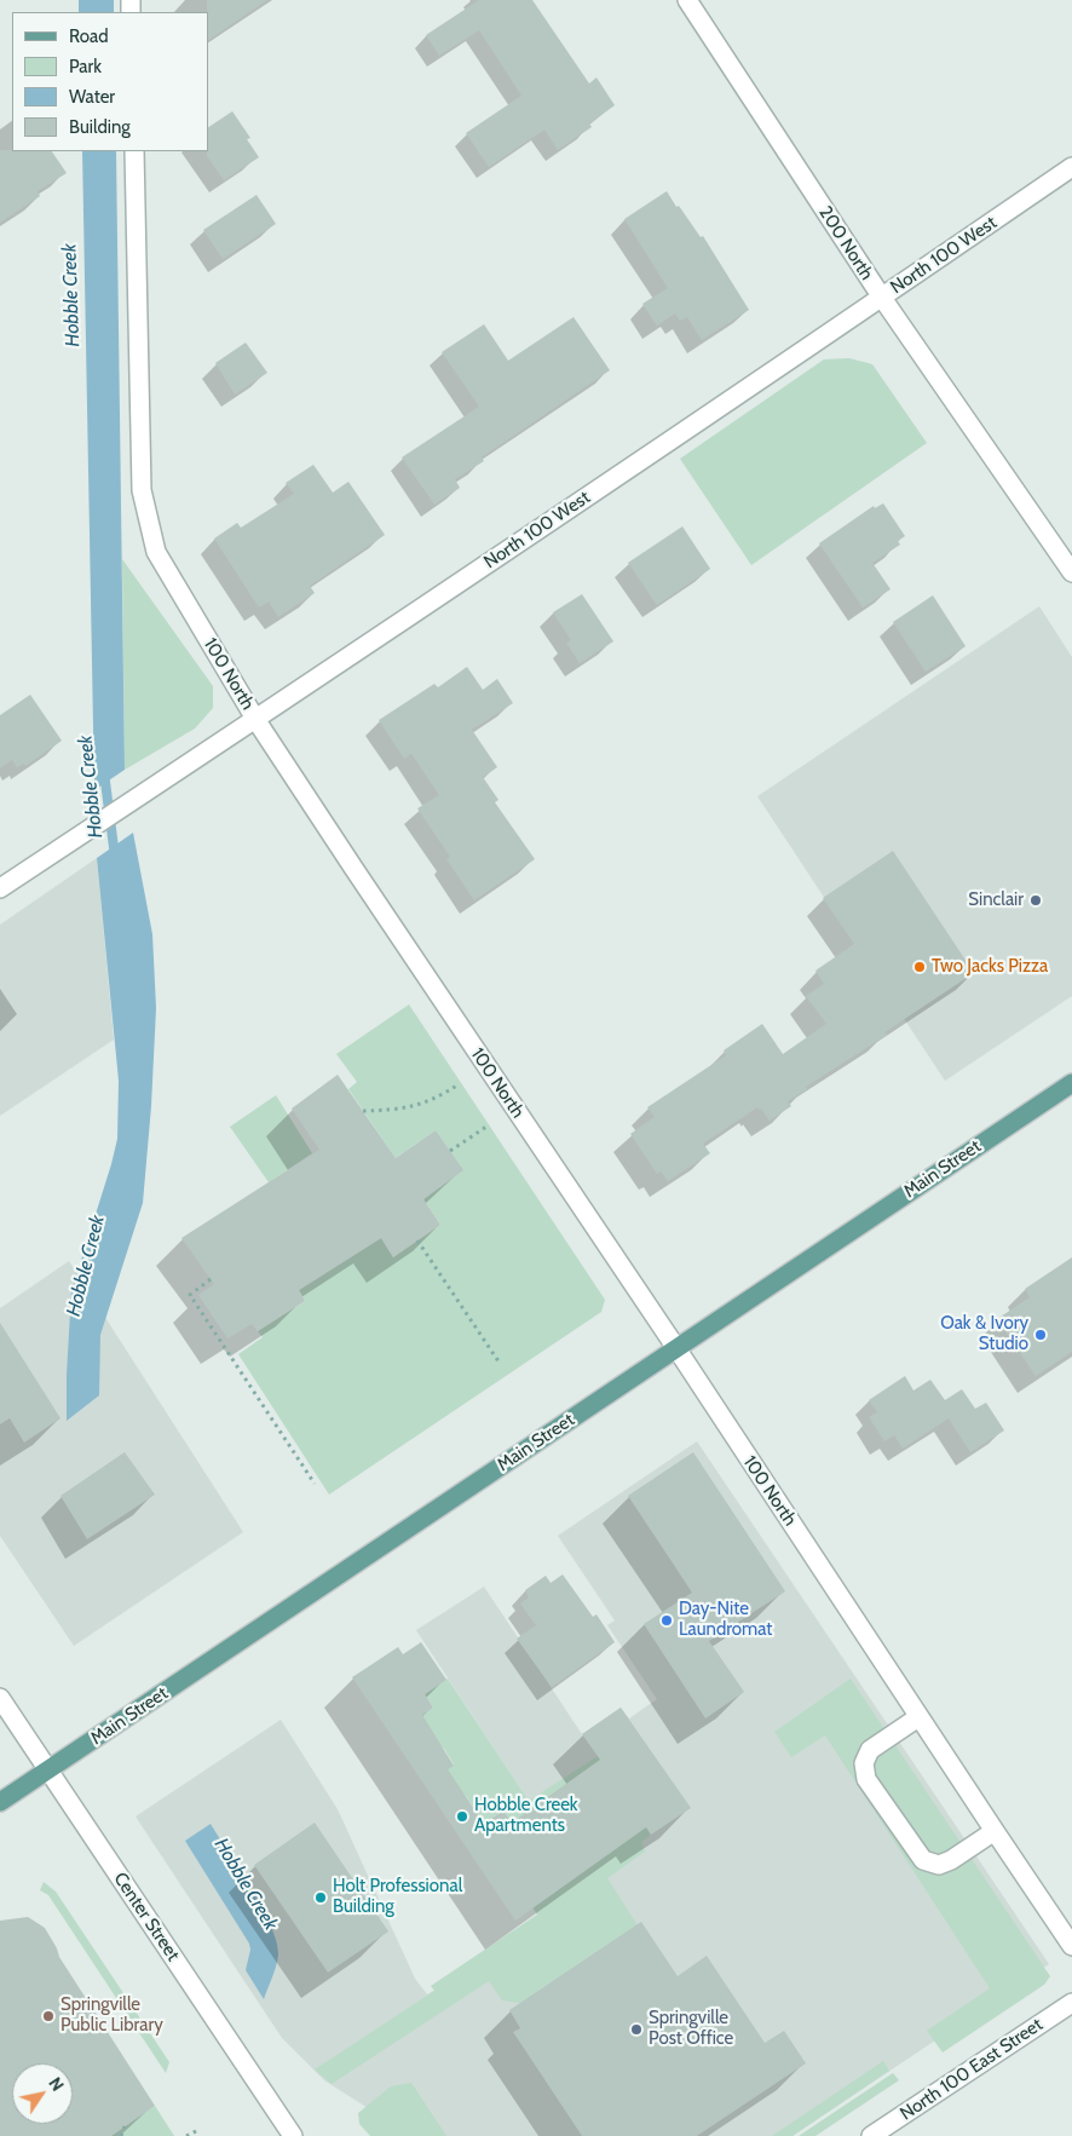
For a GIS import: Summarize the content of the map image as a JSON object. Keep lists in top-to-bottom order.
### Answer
{
  "streets": {
    "main road": ["Main Street"],
    "street": [
      "200 North",
      "North 100 West",
      "100 North",
      "Center Street",
      "North 100 East Street"
    ]
  },
  "crossings": [
    ["200 North", "North 100 West"],
    ["North 100 West", "100 North"],
    ["100 North", "Main Street"],
    ["Main Street", "Center Street"]
  ],
  "water": ["Hobble Creek"],
  "places": [
    "Sinclair",
    "Two Jacks Pizza",
    "Oak & Ivory Studio",
    "Day-Nite Laundromat",
    "Hobble Creek Apartments",
    "Holt Professional Building",
    "Springville Public Library",
    "Springville Post Office"
  ],
  "legend": [
    "Road",
    "Park",
    "Water",
    "Building"
  ],
  "north": "top right"
}
